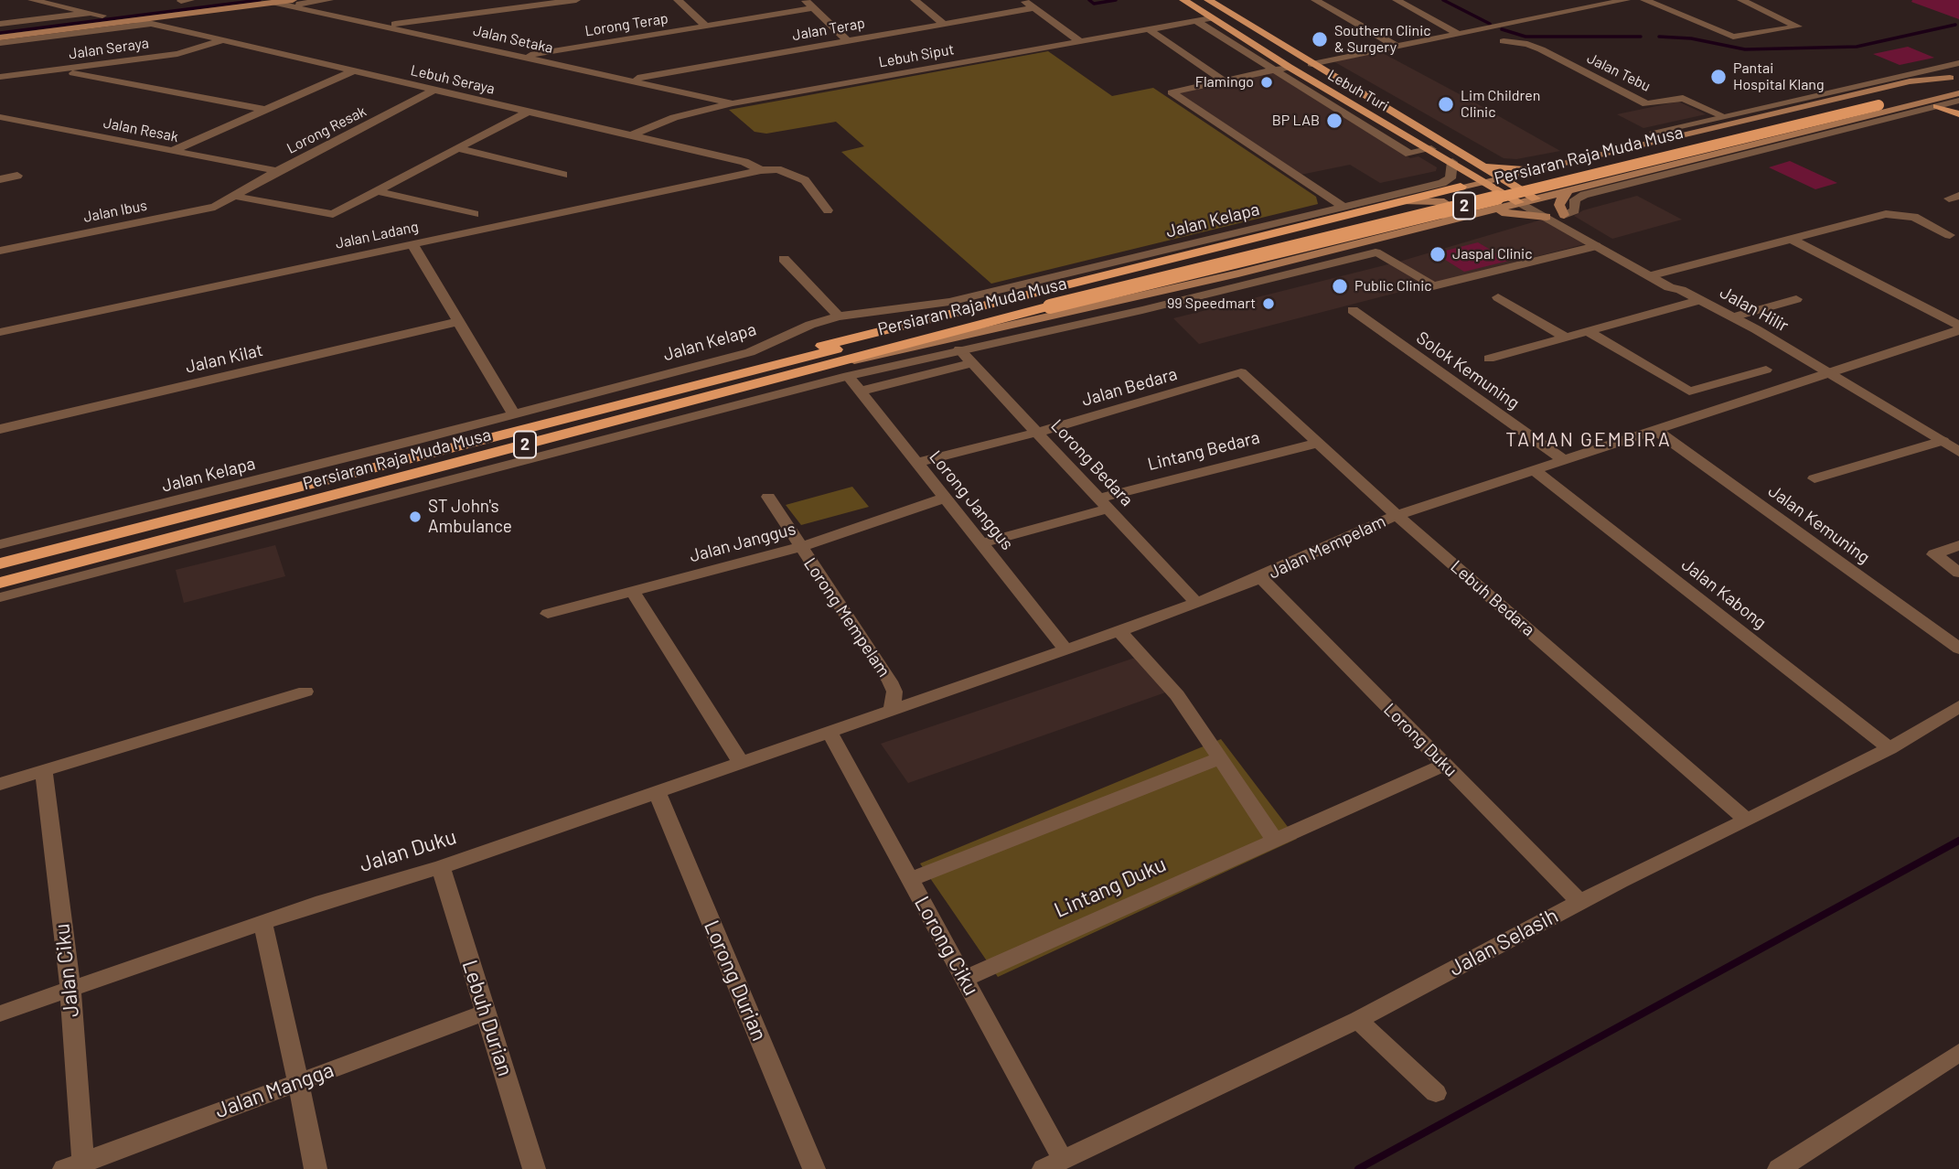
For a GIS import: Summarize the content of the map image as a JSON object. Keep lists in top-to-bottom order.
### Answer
{
  "streets": {
    "highway": ["Persiaran Raja Muda Musa", "2"],
    "main road": ["Lebuh Turi"],
    "street": [
      "Lorong Terap",
      "Jalan Terap",
      "Jalan Setaka",
      "Jalan Seraya",
      "Lebuh Siput",
      "Jalan Tebu",
      "Lebuh Seraya",
      "Jalan Resak",
      "Lorong Resak",
      "Jalan Ibus",
      "Jalan Kelapa",
      "Jalan Ladang",
      "Jalan Hilir",
      "Jalan Kilat",
      "Solok Kemuning",
      "Jalan Bedara",
      "Lintang Bedara",
      "Lorong Bedara",
      "Lorong Janggus",
      "Jalan Kemuning",
      "Jalan Janggus",
      "Jalan Mempelam",
      "Jalan Kabong",
      "Lebuh Bedara",
      "Lorong Mempelam",
      "Lorong Duku",
      "Jalan Duku",
      "Lintang Duku",
      "Jalan Selasih",
      "Lorong Ciku",
      "Jalan Ciku",
      "Lorong Durian",
      "Lebuh Durian",
      "Jalan Mangga"
    ]
  },
  "crossings": [
    ["Lorong Terap", "Jalan Setaka"],
    ["Jalan Terap", "Jalan Setaka"],
    ["Jalan Setaka", "Lebuh Siput"],
    ["Jalan Seraya", "Lebuh Seraya"],
    ["Lebuh Siput", "Lebuh Seraya"],
    ["Lebuh Siput", "Lebuh Turi"],
    ["Lebuh Seraya", "Lorong Resak"],
    ["Lebuh Seraya", "Jalan Ladang"],
    ["Lebuh Turi", "Jalan Kelapa"],
    ["Lebuh Turi", "Jalan Hilir"],
    ["Jalan Resak", "Lorong Resak"],
    ["Lorong Resak", "Jalan Ibus"],
    ["Jalan Hilir", "Jalan Mempelam"],
    ["Solok Kemuning", "Jalan Mempelam"],
    ["Jalan Bedara", "Lorong Bedara"],
    ["Jalan Bedara", "Lorong Janggus"],
    ["Jalan Bedara", "Lebuh Bedara"],
    ["Lintang Bedara", "Lorong Bedara"],
    ["Lintang Bedara", "Lorong Janggus"],
    ["Lintang Bedara", "Lebuh Bedara"],
    ["Lorong Bedara", "Jalan Mempelam"],
    ["Lorong Janggus", "Jalan Janggus"],
    ["Lorong Janggus", "Jalan Mempelam"],
    ["Jalan Kemuning", "Jalan Mempelam"],
    ["Jalan Janggus", "Lorong Mempelam"],
    ["Jalan Mempelam", "Jalan Kabong"],
    ["Jalan Mempelam", "Lebuh Bedara"],
    ["Jalan Mempelam", "Lorong Mempelam"],
    ["Jalan Mempelam", "Lorong Duku"],
    ["Jalan Mempelam", "Jalan Duku"],
    ["Jalan Mempelam", "Lorong Ciku"],
    ["Jalan Kabong", "Jalan Selasih"],
    ["Lebuh Bedara", "Jalan Selasih"],
    ["Lorong Duku", "Lintang Duku"],
    ["Lorong Duku", "Jalan Selasih"],
    ["Jalan Duku", "Lorong Ciku"],
    ["Jalan Duku", "Jalan Ciku"],
    ["Jalan Duku", "Lorong Durian"],
    ["Jalan Duku", "Lebuh Durian"],
    ["Lintang Duku", "Lorong Ciku"],
    ["Jalan Selasih", "Lorong Ciku"],
    ["Jalan Ciku", "Jalan Mangga"],
    ["Lebuh Durian", "Jalan Mangga"]
  ],
  "districts": ["TAMAN GEMBIRA"],
  "places": [
    "Southern Clinic & Surgery",
    "Pantai Hospital Klang",
    "Flamingo",
    "Lim Children Clinic",
    "BP LAB",
    "Jaspal Clinic",
    "Public Clinic",
    "99 Speedmart",
    "ST John's Ambulance"
  ]
}
